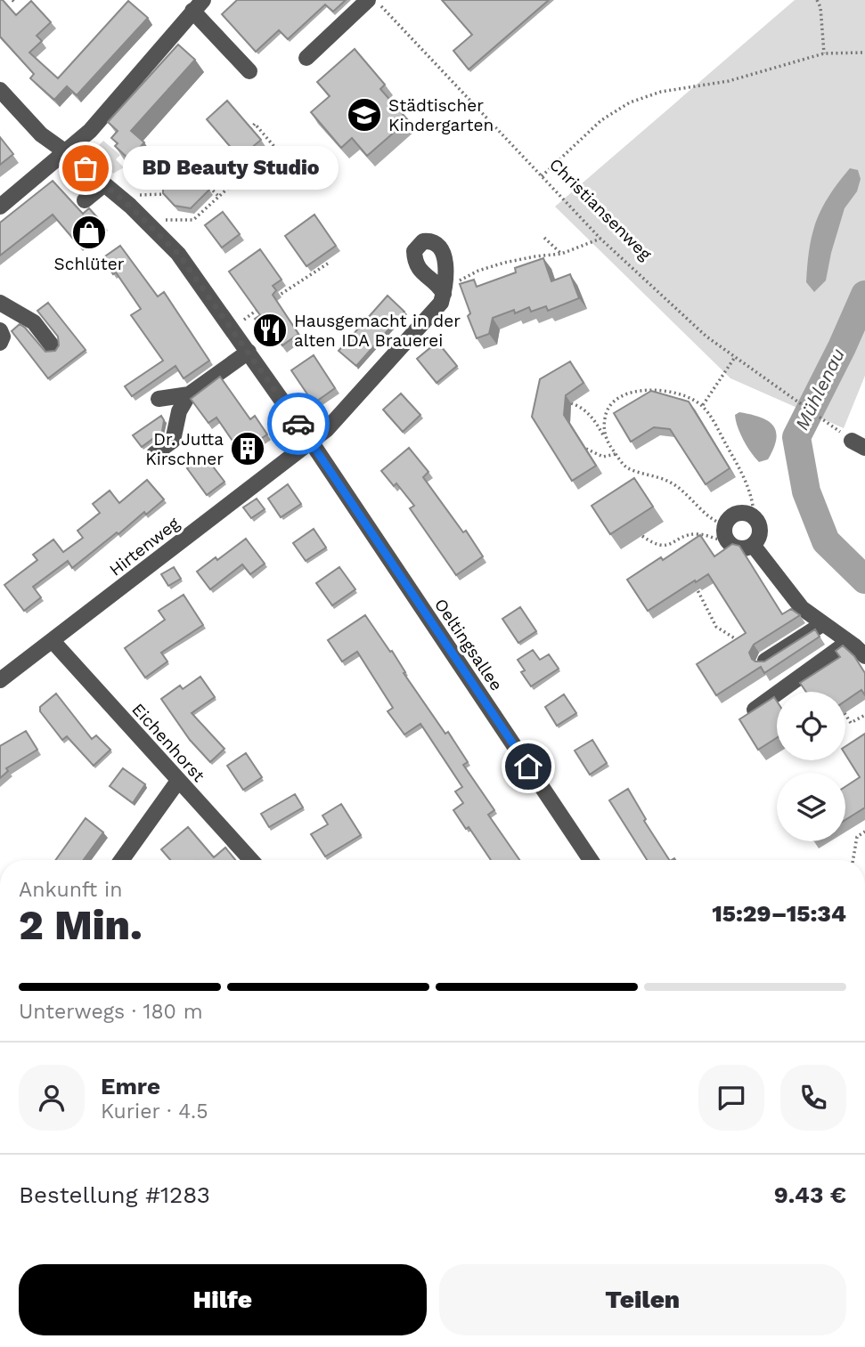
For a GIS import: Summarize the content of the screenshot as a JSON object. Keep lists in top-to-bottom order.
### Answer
{
  "streets": {
    "street": ["Hirtenweg", "Oeltingsallee", "Eichenhorst"],
    "path": ["Christiansenweg"]
  },
  "crossings": [
    ["Hirtenweg", "Oeltingsallee"],
    ["Hirtenweg", "Eichenhorst"]
  ],
  "water": ["Mühlenau"],
  "places": {
    "school or university": ["Städtischer Kindergarten"],
    "other": ["BD Beauty Studio"],
    "shop": ["Schlüter"],
    "restaurant": ["Hausgemacht in der alten IDA Brauerei"],
    "building": ["Dr. Jutta Kirschner"]
  },
  "page": {
    "bubble": "BD Beauty Studio",
    "heading": ["2 Min.", "Ankunft in", "15:29–15:34"],
    "panel": [
      "Emre",
      "Kurier · 4.5",
      "Bestellung #1283",
      "9.43 €"
    ],
    "bar": "Unterwegs · 180 m",
    "buttons": ["Hilfe", "Teilen"]
  }
}
